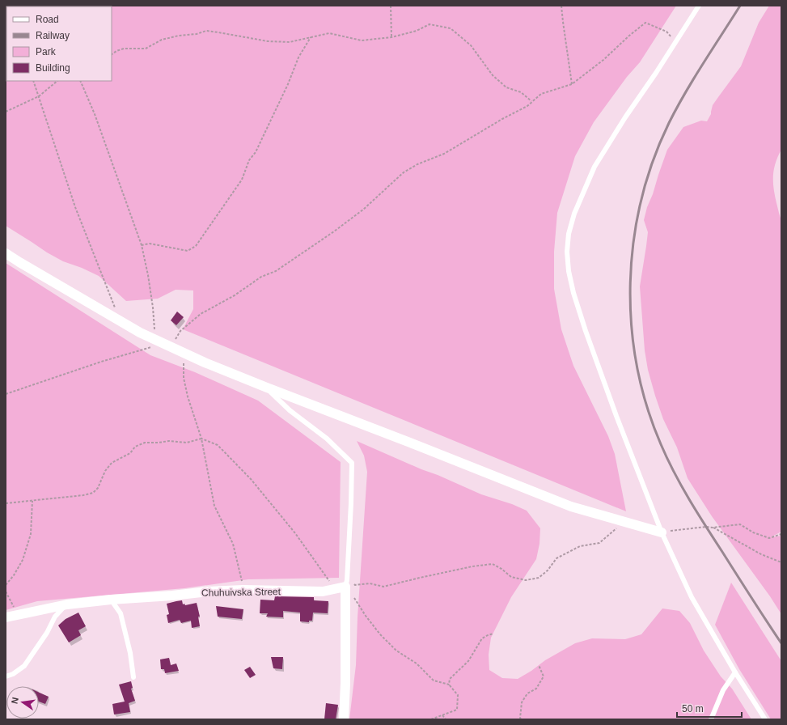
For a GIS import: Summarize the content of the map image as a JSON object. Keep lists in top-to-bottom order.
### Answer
{
  "streets": {
    "street": ["Chuhuivska Street"]
  },
  "legend": [
    "Road",
    "Railway",
    "Park",
    "Building"
  ],
  "scale_bar": "50 m",
  "north": "left"
}
